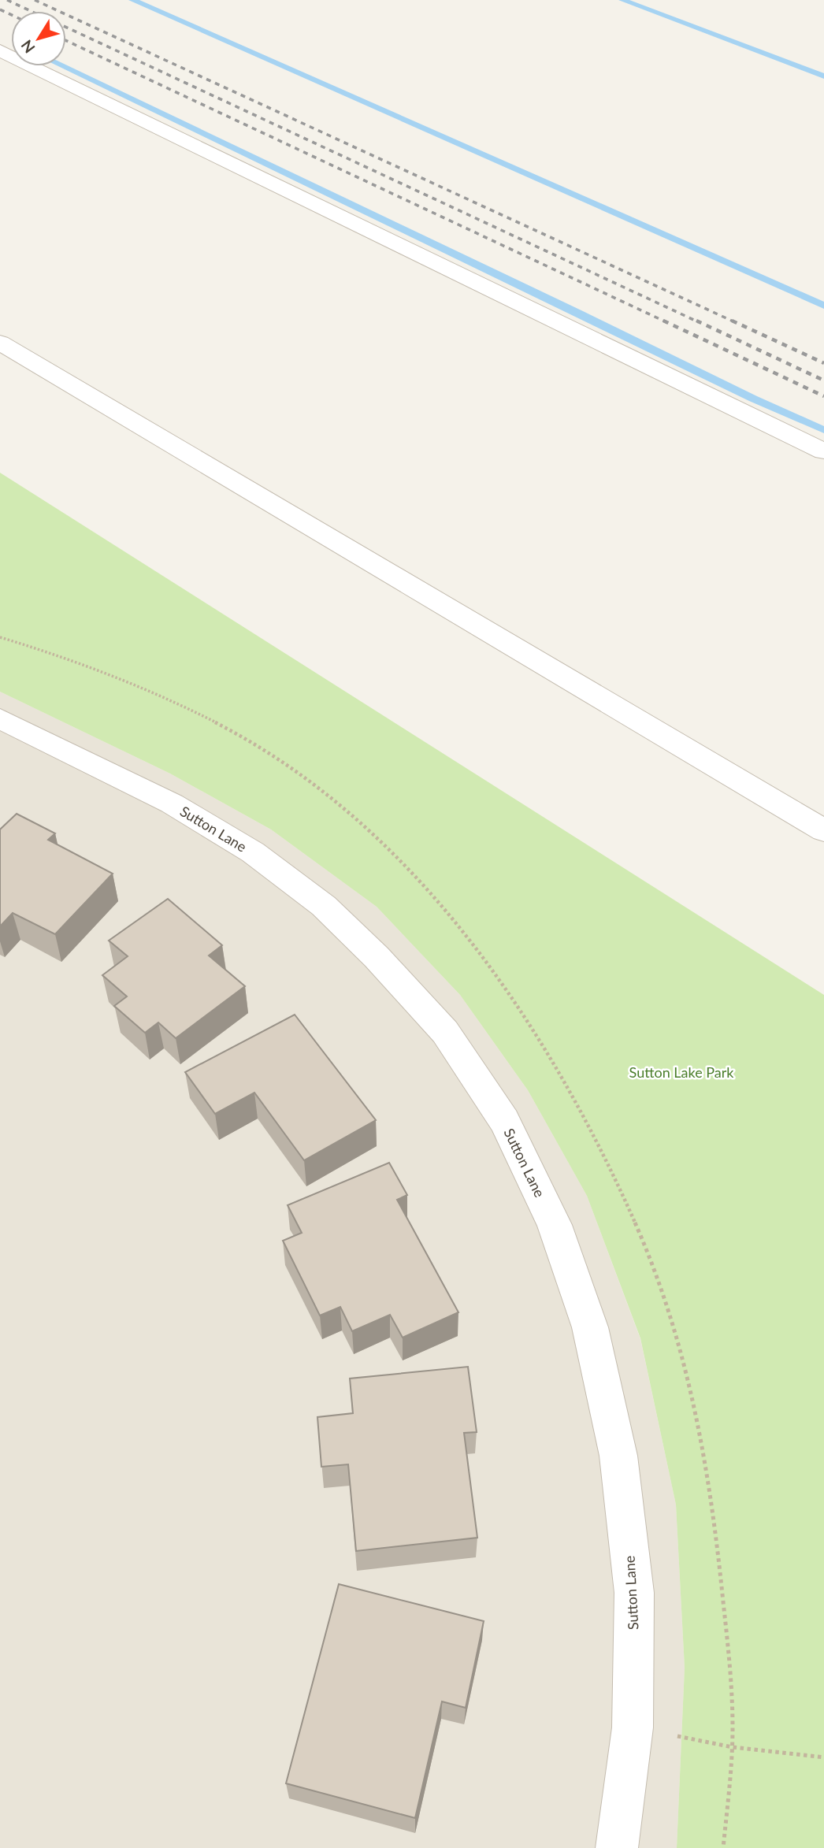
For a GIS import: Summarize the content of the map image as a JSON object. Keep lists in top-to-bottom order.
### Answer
{
  "streets": {
    "street": ["Sutton Lane"]
  },
  "parks": ["Sutton Lake Park"],
  "north": "bottom left"
}
